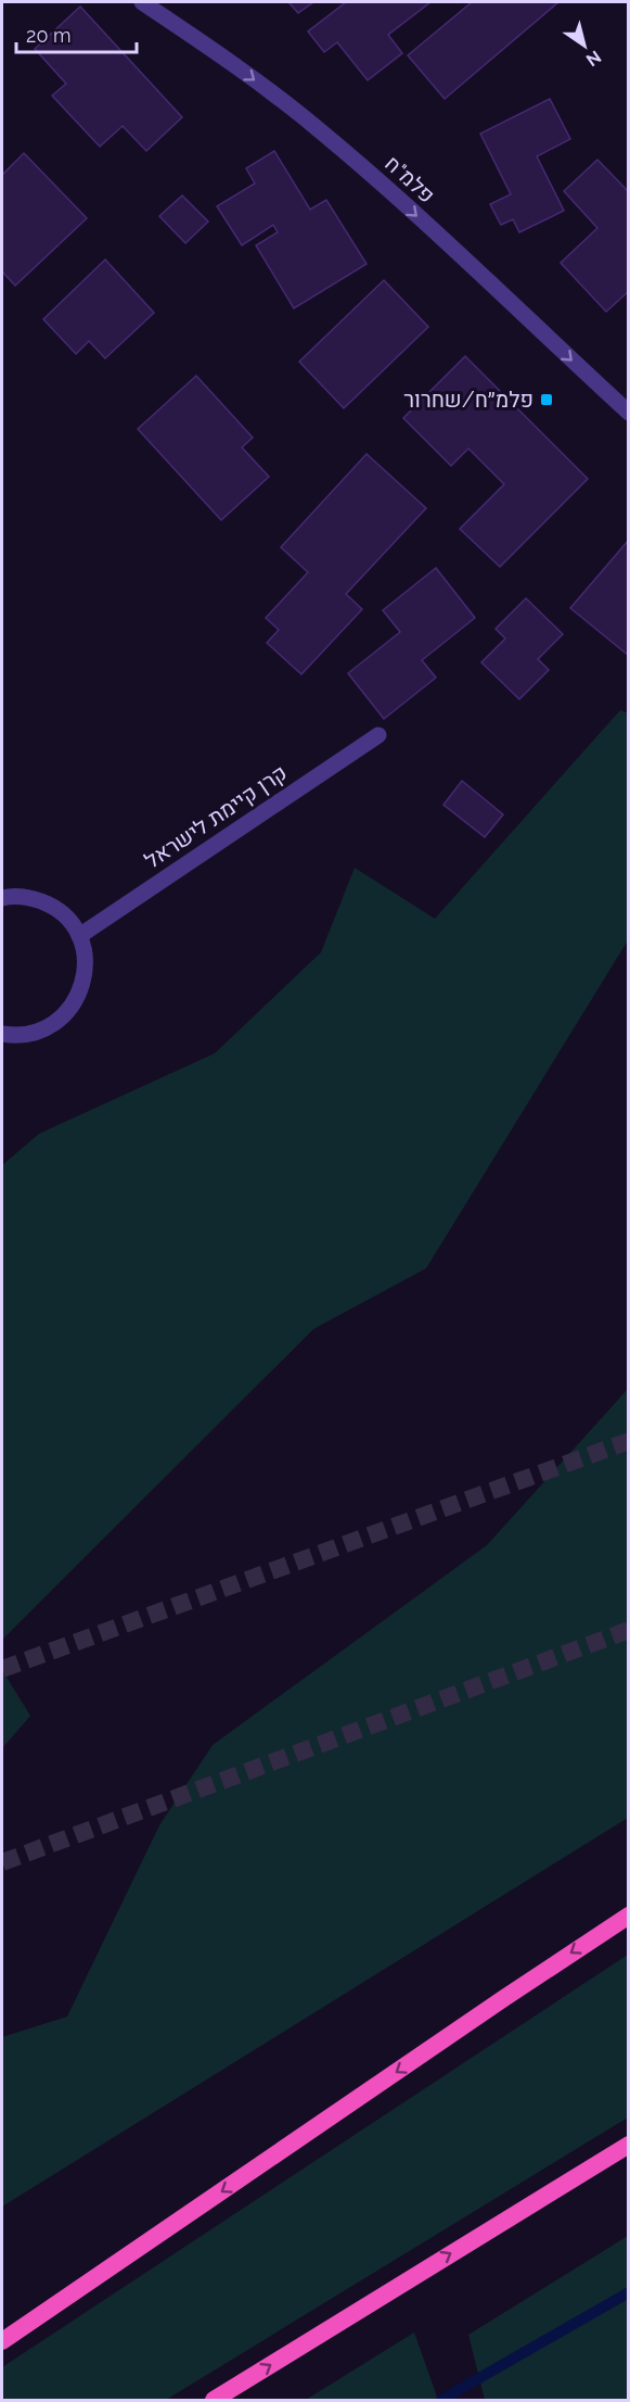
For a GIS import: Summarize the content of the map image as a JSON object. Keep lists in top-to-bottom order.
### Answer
{
  "streets": {
    "street": ["פלמ\"ח", "קרן קיימת לישראל"]
  },
  "one_way": ["פלמ\"ח"],
  "places": {
    "transit": ["פלמ״ח/שחרור"]
  },
  "scale_bar": "20 m",
  "north": "bottom right"
}
